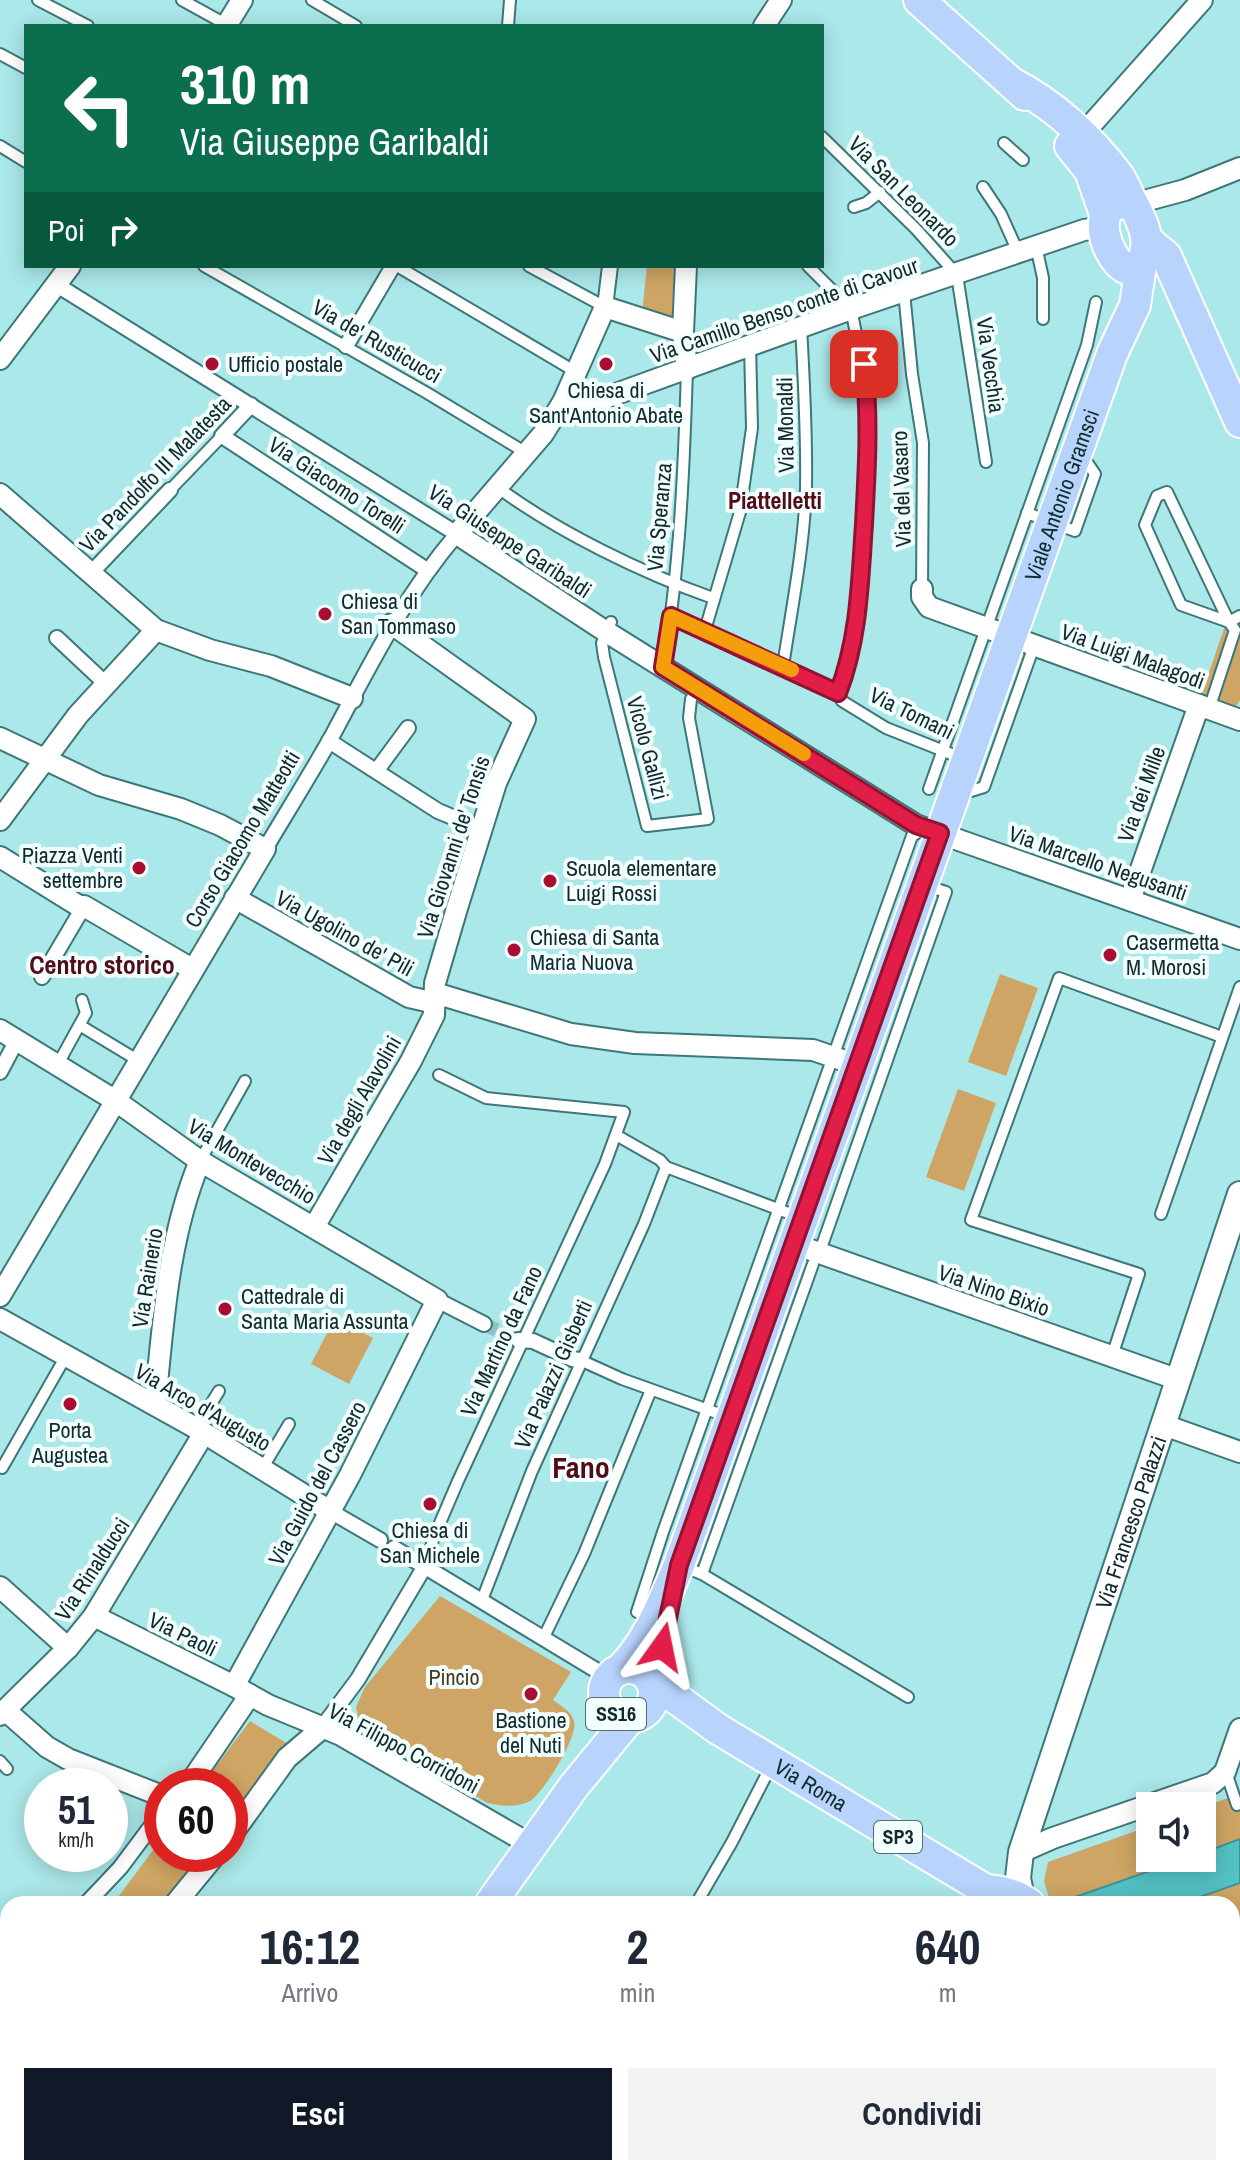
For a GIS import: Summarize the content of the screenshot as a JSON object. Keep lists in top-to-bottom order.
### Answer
{
  "streets": {
    "main road": [
      "Viale Antonio Gramsci",
      "SS16",
      "Via Roma",
      "SP3"
    ],
    "street": [
      "Via Camillo Benso conte di Cavour",
      "Via Pandolfo III Malatesta",
      "Via Giacomo Torelli",
      "Via Giuseppe Garibaldi",
      "Via Luigi Malagodi",
      "Via dei Mille",
      "Corso Giacomo Matteotti",
      "Via Giovanni de' Tonsis",
      "Via Marcello Negusanti",
      "Via Ugolino de' Pili",
      "Via degli Alavolini",
      "Via Montevecchio",
      "Via Rainerio",
      "Via Nino Bixio",
      "Via Arco d'Augusto",
      "Via Guido del Cassero",
      "Via Francesco Palazzi",
      "Via Rinalducci",
      "Via Paoli",
      "Via Filippo Corridoni"
    ],
    "lane": [
      "Via San Leonardo",
      "Via de' Rusticucci",
      "Via Vecchia",
      "Via Monaldi",
      "Via del Vasaro",
      "Via Speranza",
      "Via Tomani",
      "Vicolo Gallizi",
      "Via Martino da Fano",
      "Via Palazzi Gisberti"
    ]
  },
  "crossings": [
    ["Via San Leonardo", "Via Camillo Benso conte di Cavour"],
    ["Via San Leonardo", "Via Vecchia"],
    ["Via Camillo Benso conte di Cavour", "Via Vecchia"],
    ["Via Camillo Benso conte di Cavour", "Via Monaldi"],
    ["Via Camillo Benso conte di Cavour", "Via del Vasaro"],
    ["Via Camillo Benso conte di Cavour", "Via Speranza"],
    ["Via Monaldi", "Via Tomani"],
    ["Via Pandolfo III Malatesta", "Via Giacomo Torelli"],
    ["Via Pandolfo III Malatesta", "Via Giuseppe Garibaldi"],
    ["Via Giacomo Torelli", "Corso Giacomo Matteotti"],
    ["Viale Antonio Gramsci", "Via Giuseppe Garibaldi"],
    ["Viale Antonio Gramsci", "Via Luigi Malagodi"],
    ["Viale Antonio Gramsci", "Via Tomani"],
    ["Viale Antonio Gramsci", "Via Marcello Negusanti"],
    ["Viale Antonio Gramsci", "Via Ugolino de' Pili"],
    ["Viale Antonio Gramsci", "Via Nino Bixio"],
    ["Viale Antonio Gramsci", "SS16"],
    ["Viale Antonio Gramsci", "Via Roma"],
    ["Via Speranza", "Via Giuseppe Garibaldi"],
    ["Via Speranza", "Via Tomani"],
    ["Via Giuseppe Garibaldi", "Vicolo Gallizi"],
    ["Via Giuseppe Garibaldi", "Corso Giacomo Matteotti"],
    ["Via Giuseppe Garibaldi", "Via Marcello Negusanti"],
    ["Via Luigi Malagodi", "Via dei Mille"],
    ["Via dei Mille", "Via Marcello Negusanti"],
    ["Corso Giacomo Matteotti", "Via Giovanni de' Tonsis"],
    ["Corso Giacomo Matteotti", "Via Ugolino de' Pili"],
    ["Corso Giacomo Matteotti", "Via Montevecchio"],
    ["Via Giovanni de' Tonsis", "Via Ugolino de' Pili"],
    ["Via Giovanni de' Tonsis", "Via degli Alavolini"],
    ["Via Ugolino de' Pili", "Via degli Alavolini"],
    ["Via degli Alavolini", "Via Montevecchio"],
    ["Via Montevecchio", "Via Rainerio"],
    ["Via Montevecchio", "Via Guido del Cassero"],
    ["Via Rainerio", "Via Arco d'Augusto"],
    ["Via Nino Bixio", "Via Francesco Palazzi"],
    ["Via Arco d'Augusto", "Via Guido del Cassero"],
    ["Via Arco d'Augusto", "Via Rinalducci"],
    ["Via Guido del Cassero", "Via Paoli"],
    ["Via Guido del Cassero", "Via Filippo Corridoni"],
    ["Via Rinalducci", "Via Paoli"],
    ["Via Paoli", "Via Filippo Corridoni"],
    ["SS16", "Via Filippo Corridoni"],
    ["SS16", "Via Roma"]
  ],
  "districts": ["Piattelletti", "Centro storico", "Fano"],
  "parks": ["Pincio"],
  "places": [
    "Ufficio postale",
    "Chiesa di Sant'Antonio Abate",
    "Chiesa di San Tommaso",
    "Piazza Venti settembre",
    "Scuola elementare Luigi Rossi",
    "Chiesa di Santa Maria Nuova",
    "Casermetta M. Morosi",
    "Cattedrale di Santa Maria Assunta",
    "Porta Augustea",
    "Chiesa di San Michele",
    "Bastione del Nuti"
  ],
  "page": {
    "turn": ["310 m", "Via Giuseppe Garibaldi"],
    "then": "Poi",
    "speed": "51 km/h",
    "limit": "60",
    "eta": [
      "16:12",
      "Arrivo",
      "2",
      "min",
      "640",
      "m"
    ],
    "buttons": ["Esci", "Condividi"]
  }
}
